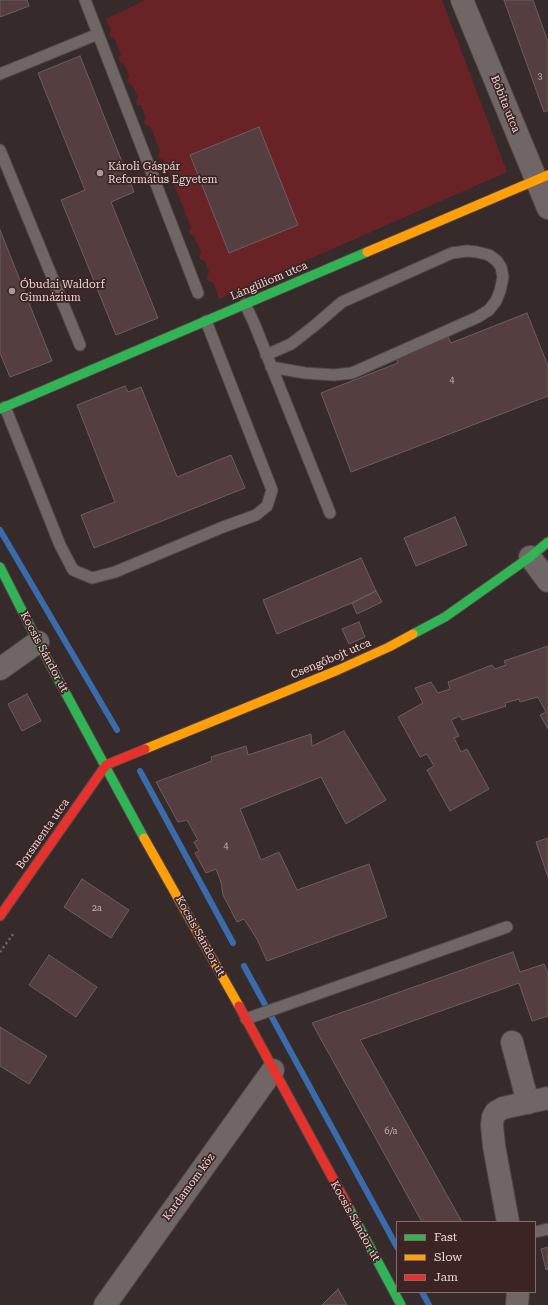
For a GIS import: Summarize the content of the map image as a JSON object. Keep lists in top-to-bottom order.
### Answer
{
  "streets": {
    "street": [
      "Bóbita utca",
      "Lángliliom utca",
      "Kocsis Sándor út",
      "Csengőbojt utca",
      "Borsmenta utca",
      "Kardamom köz"
    ]
  },
  "crossings": [
    ["Bóbita utca", "Lángliliom utca"],
    ["Kocsis Sándor út", "Csengőbojt utca"],
    ["Kocsis Sándor út", "Borsmenta utca"],
    ["Kocsis Sándor út", "Kardamom köz"],
    ["Csengőbojt utca", "Borsmenta utca"]
  ],
  "places": ["Károli Gáspár Református Egyetem", "Óbudai Waldorf Gimnázium"],
  "house_numbers": [
    "3",
    "4",
    "4",
    "2a",
    "6/a"
  ],
  "legend": ["Fast", "Slow", "Jam"]
}
